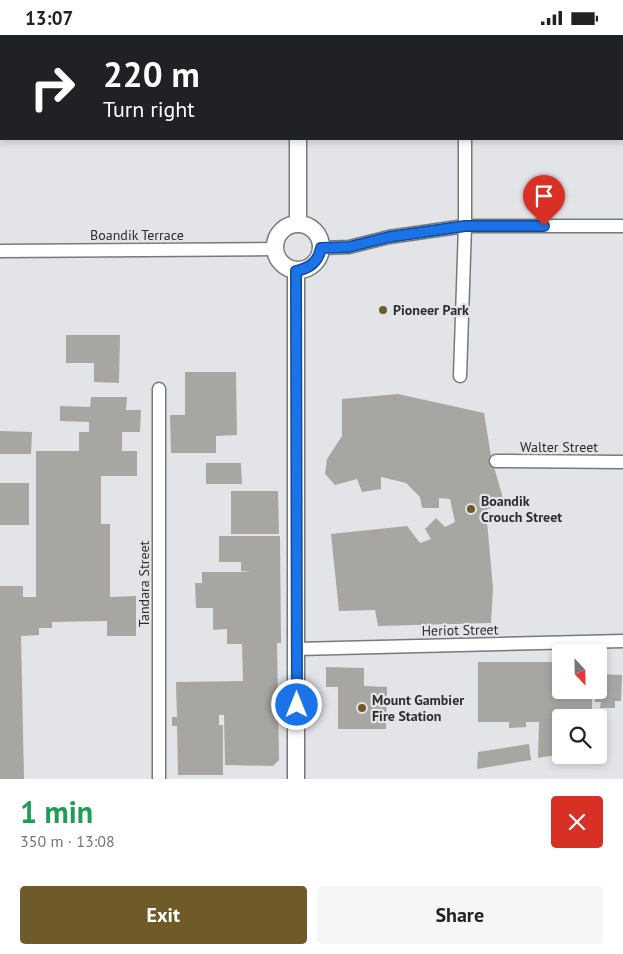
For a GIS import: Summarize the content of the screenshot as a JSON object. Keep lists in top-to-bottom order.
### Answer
{
  "streets": {
    "street": [
      "Boandik Terrace",
      "Walter Street",
      "Tandara Street",
      "Heriot Street"
    ]
  },
  "places": ["Pioneer Park", "Boandik Crouch Street", "Mount Gambier Fire Station"],
  "north": "bottom",
  "page": {
    "status": "13:07",
    "turn": ["220 m", "Turn right"],
    "heading": ["1 min", "350 m · 13:08"],
    "buttons": ["Exit", "Share"]
  }
}
